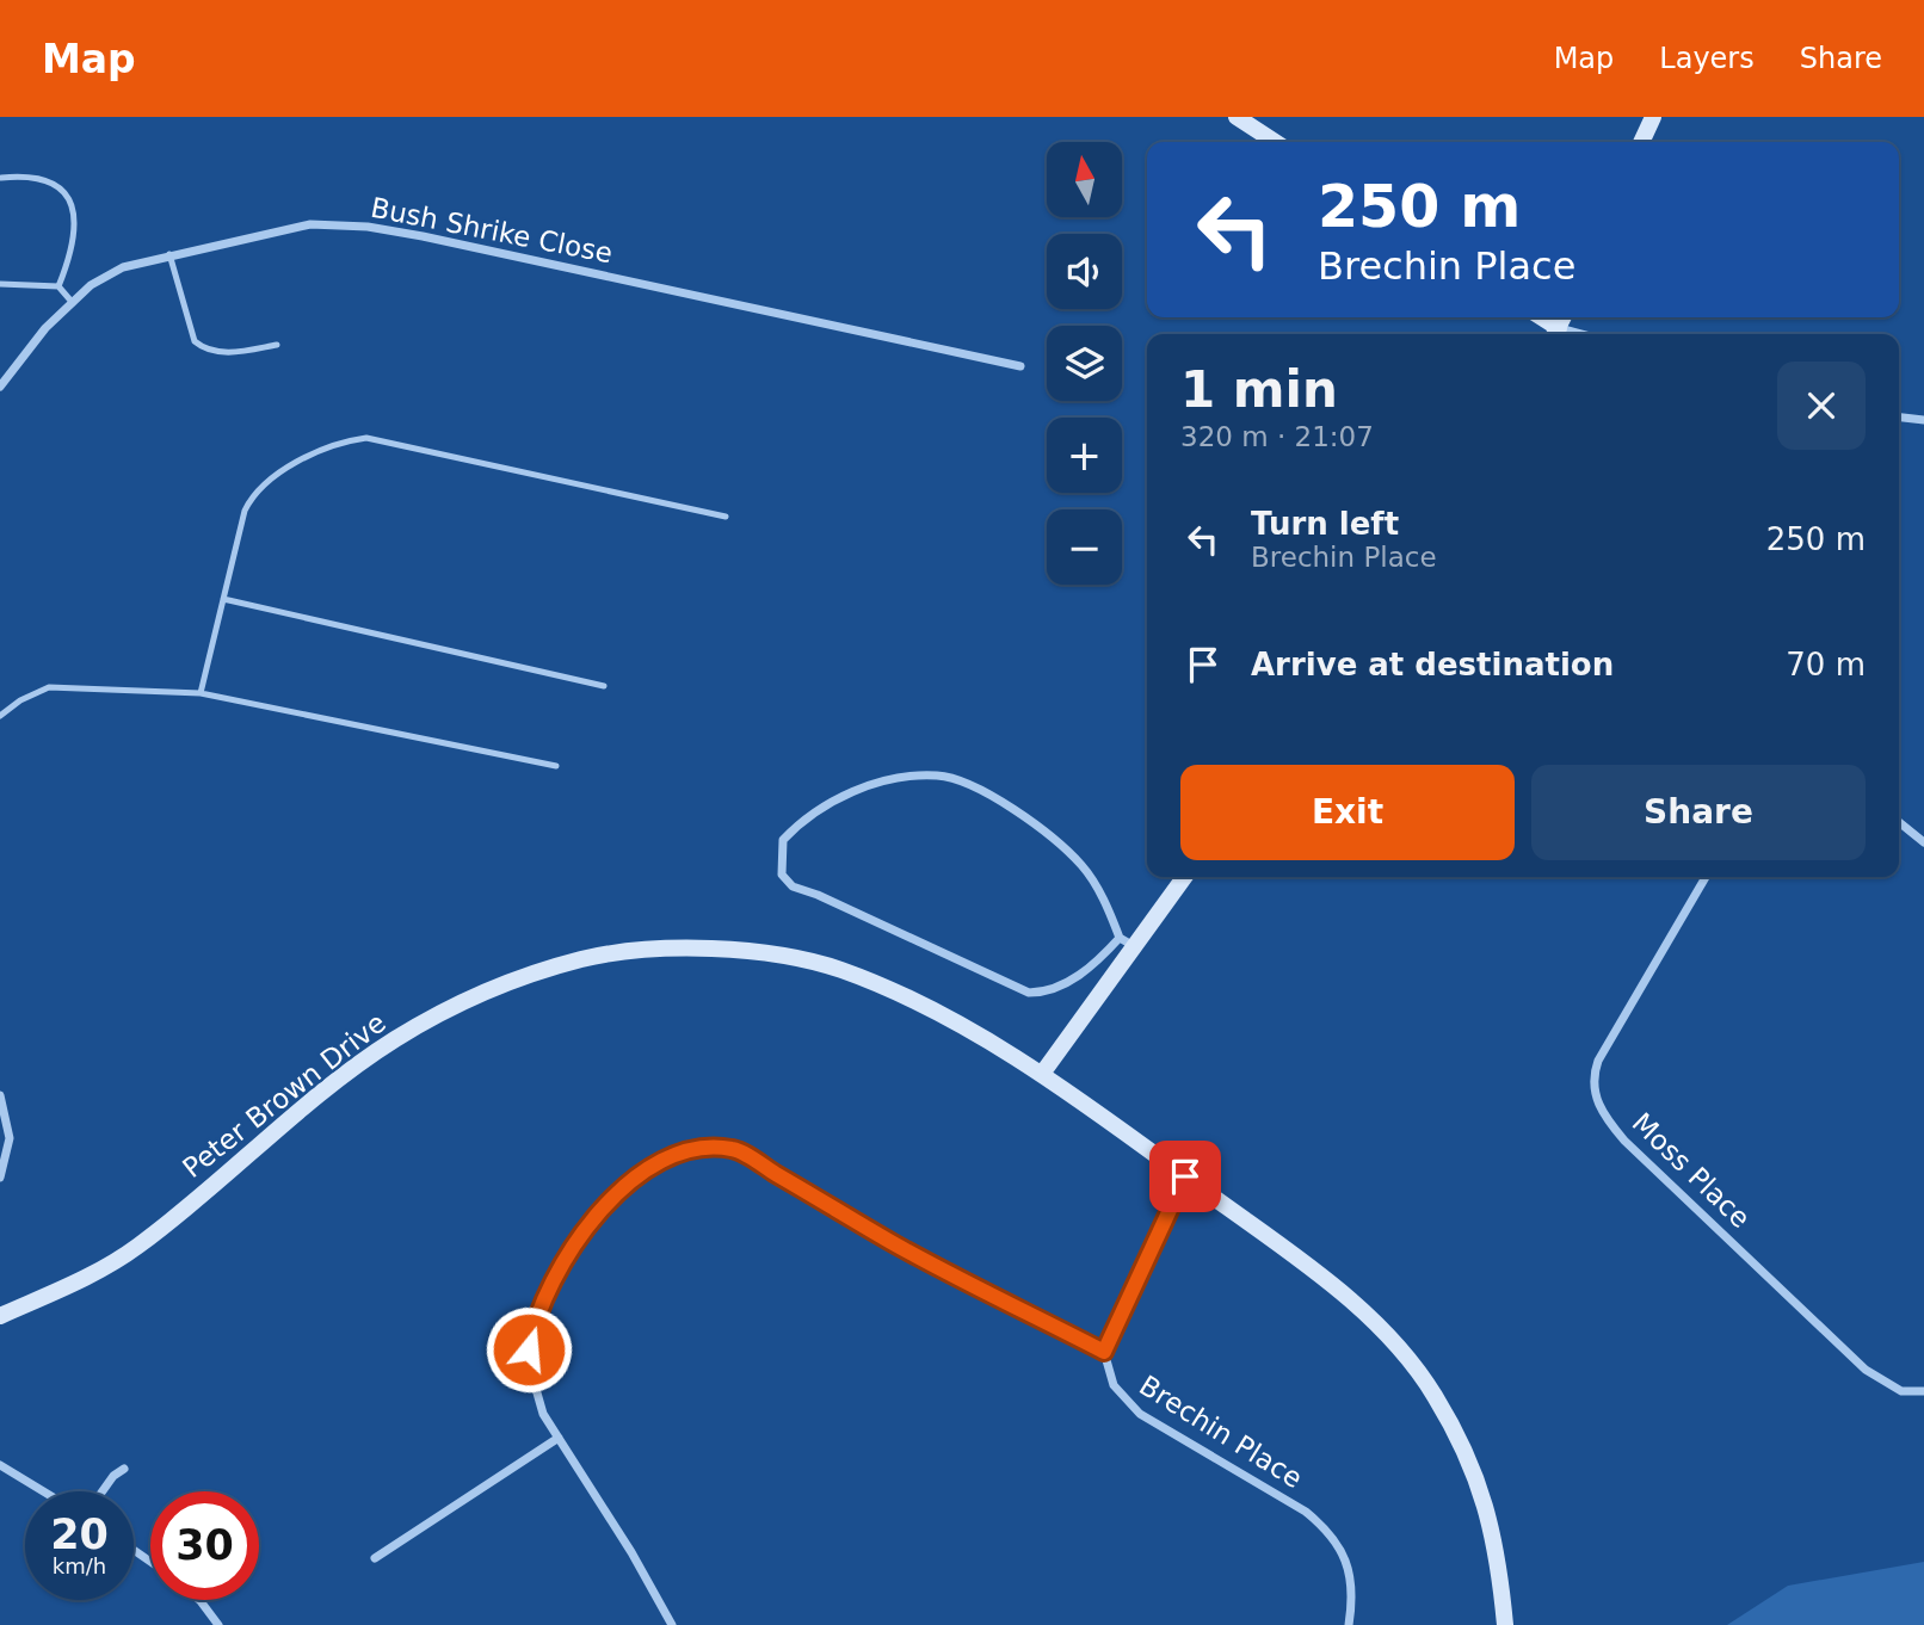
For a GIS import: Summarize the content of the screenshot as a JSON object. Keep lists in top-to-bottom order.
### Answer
{
  "streets": {
    "street": [
      "Bush Shrike Close",
      "Peter Brown Drive",
      "Moss Place",
      "Brechin Place"
    ]
  },
  "north": "top",
  "page": {
    "header": "Map",
    "nav": ["Map", "Layers", "Share"],
    "map_buttons": ["+", "−"],
    "turn": ["250 m", "Brechin Place"],
    "heading": ["1 min", "320 m · 21:07"],
    "list": [
      {
        "name": "Turn left",
        "note": "Brechin Place",
        "value": "250 m"
      },
      {
        "name": "Arrive at destination",
        "value": "70 m"
      }
    ],
    "buttons": ["Exit", "Share"],
    "speed": "20 km/h",
    "limit": "30"
  }
}
